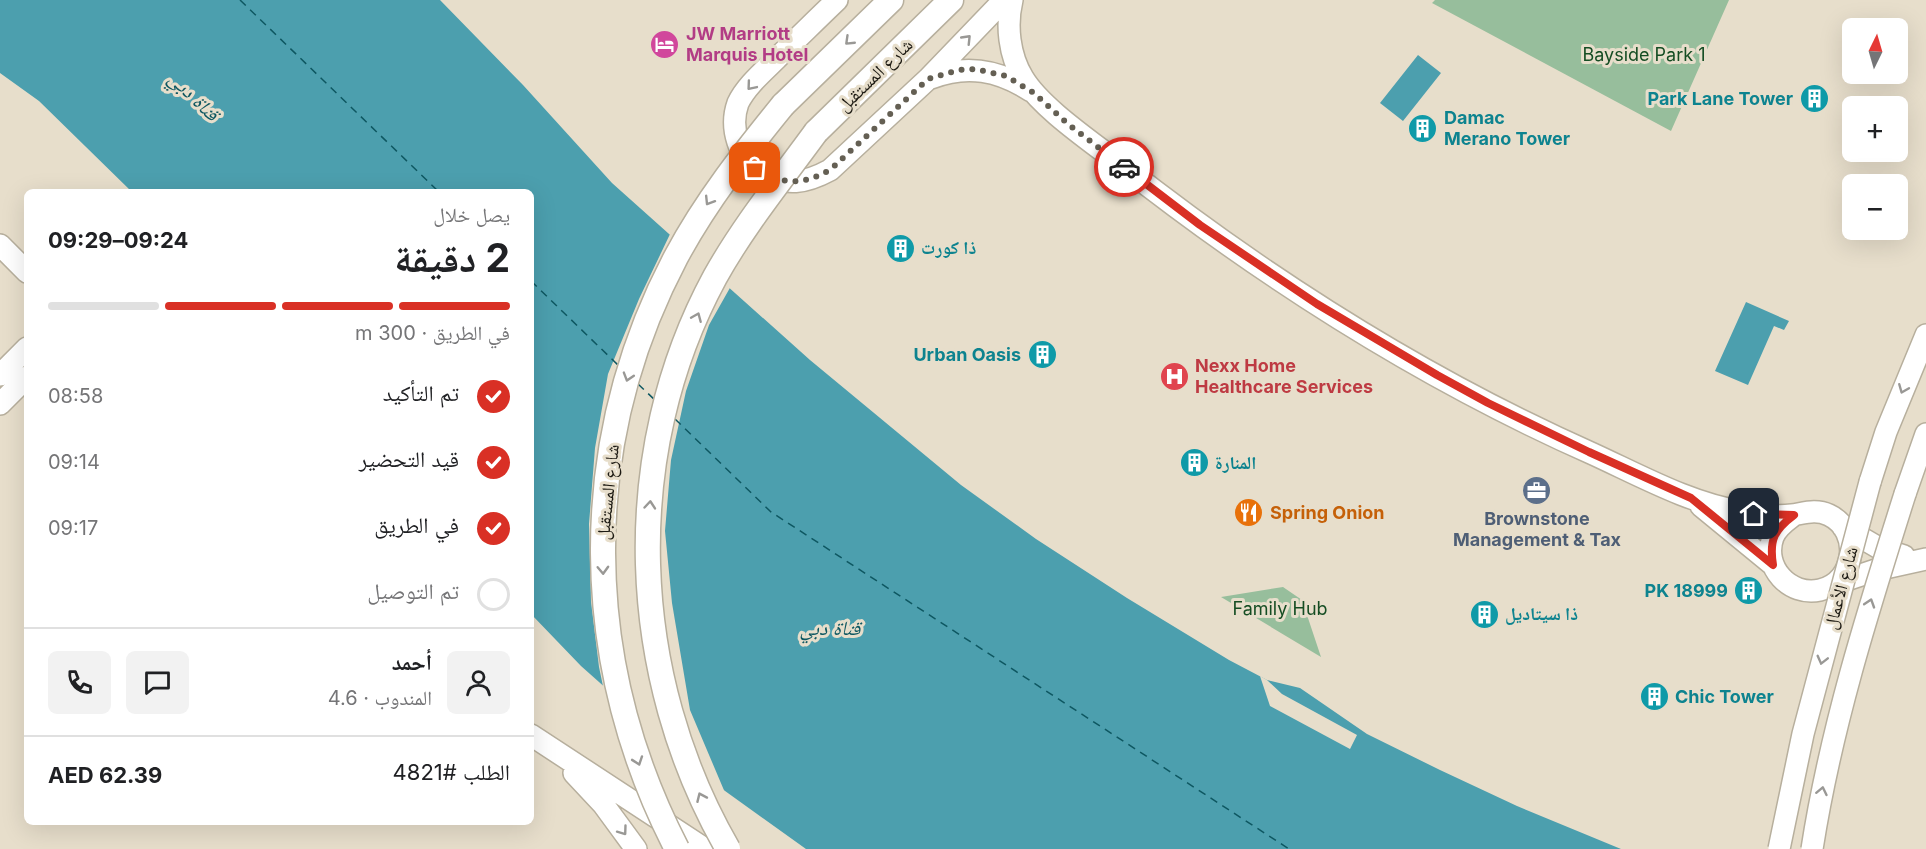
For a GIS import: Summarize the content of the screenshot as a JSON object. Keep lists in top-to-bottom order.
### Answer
{
  "streets": {
    "main road": ["شارع المستقبل"],
    "street": ["شارع الأعمال"]
  },
  "water": ["قناة دبي"],
  "parks": ["Bayside Park 1", "Family Hub"],
  "places": {
    "hotel": ["JW Marriott Marquis Hotel"],
    "building": [
      "Park Lane Tower",
      "Damac Merano Tower",
      "ذا كورت",
      "Urban Oasis",
      "المنارة",
      "PK 18999",
      "ذا سيتاديل",
      "Chic Tower"
    ],
    "hospital": ["Nexx Home Healthcare Services"],
    "office": ["Brownstone Management & Tax"],
    "restaurant": ["Spring Onion"]
  },
  "north": "top",
  "page": {
    "map_buttons": ["+", "−"],
    "heading": ["2 دقيقة", "يصل خلال", "09:24–09:29"],
    "panel": [
      "أحمد",
      "المندوب · 4.6",
      "الطلب #4821",
      "AED 62.39"
    ],
    "bar": "في الطريق · 300 m",
    "list": [
      ["تم التأكيد", "08:58"],
      ["قيد التحضير", "09:14"],
      ["في الطريق", "09:17"],
      "تم التوصيل"
    ]
  }
}
